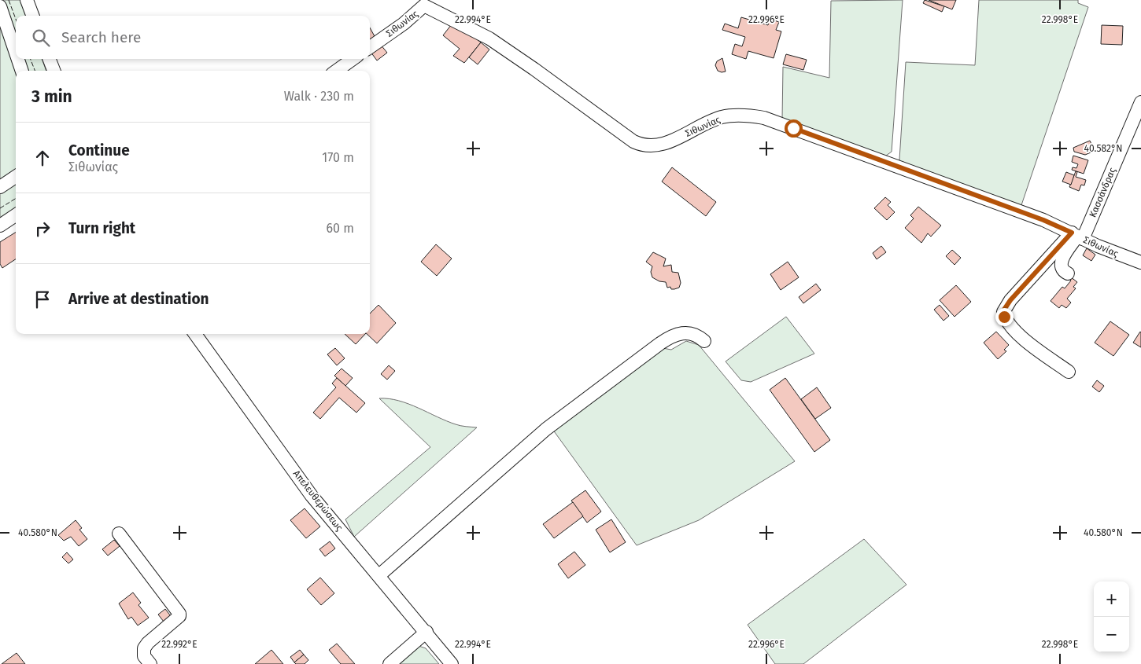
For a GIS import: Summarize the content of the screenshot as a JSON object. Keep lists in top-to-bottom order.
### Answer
{
  "streets": {
    "street": ["Σιθωνίας", "Κασσάνδρας", "Απελευθερώσεως"]
  },
  "crossings": [
    ["Σιθωνίας", "Κασσάνδρας"]
  ],
  "page": {
    "search": "Search here",
    "heading": ["3 min", "Walk · 230 m"],
    "list": [
      ["Continue", "Σιθωνίας", "170 m"],
      ["Turn right", "60 m"],
      "Arrive at destination"
    ],
    "map_buttons": ["+", "−"]
  },
  "coordinates": [
    "22.994°E",
    "22.996°E",
    "22.998°E",
    "40.582°N",
    "40.580°N",
    "22.992°E"
  ]
}
